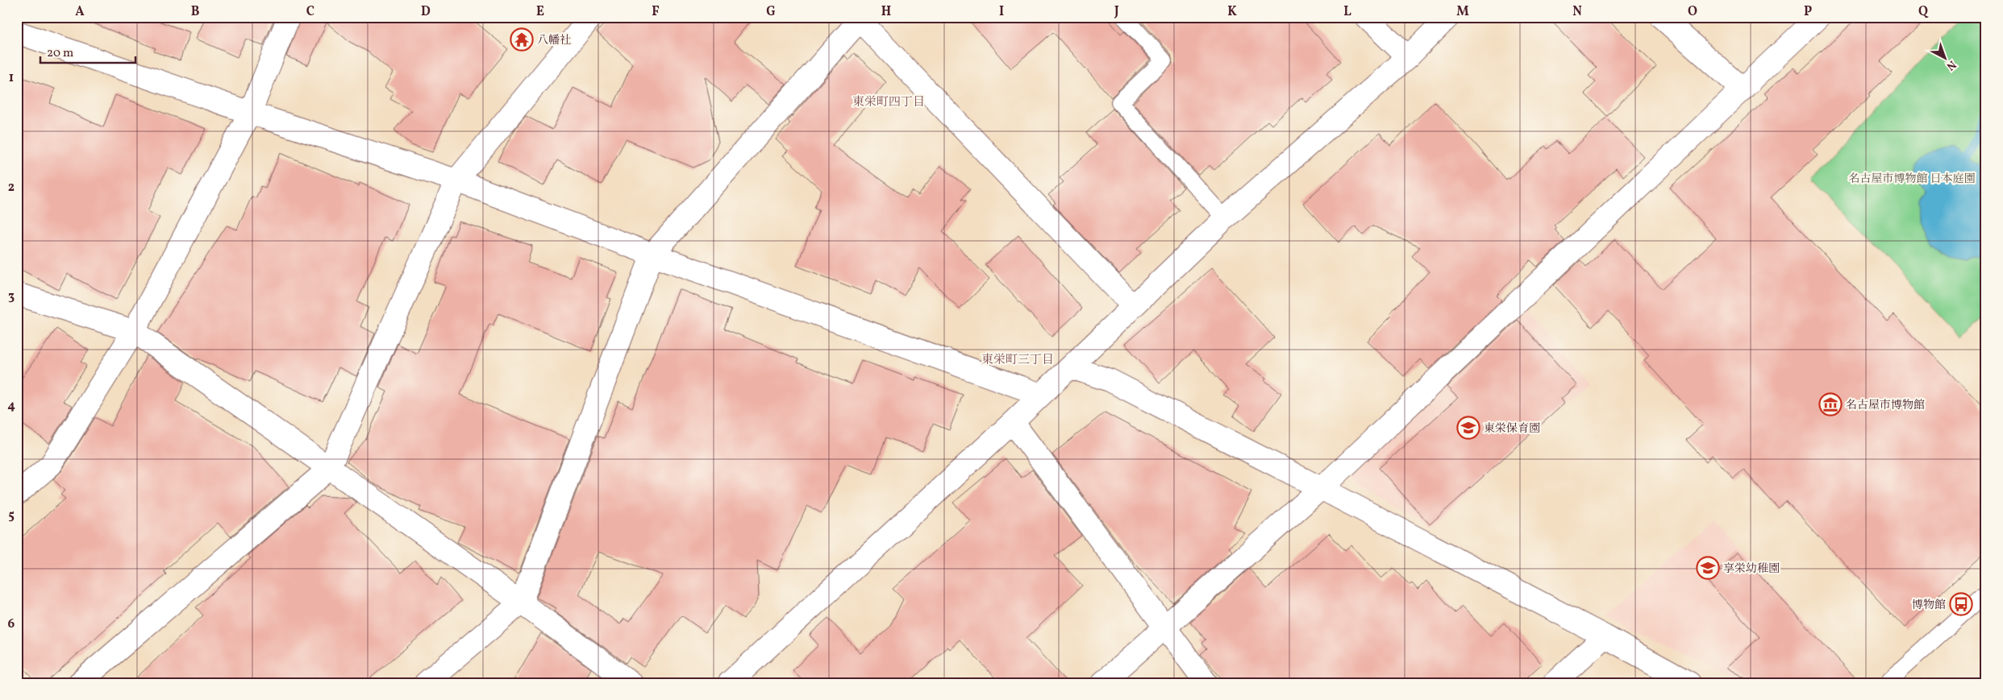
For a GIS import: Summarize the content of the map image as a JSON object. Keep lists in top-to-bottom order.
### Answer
{
  "districts": ["東栄町四丁目", "東栄町三丁目"],
  "parks": ["名古屋市博物館 日本庭園"],
  "places": {
    "temple": ["八幡社"],
    "museum": ["名古屋市博物館"],
    "school or university": ["東栄保育園", "享栄幼稚園"],
    "bus stop": ["博物館"]
  },
  "scale_bar": "20 m",
  "north": "bottom right",
  "grid": {
    "columns": [
      "A",
      "B",
      "C",
      "D",
      "E",
      "F",
      "G",
      "H",
      "I",
      "J",
      "K",
      "L",
      "M",
      "N",
      "O",
      "P",
      "Q"
    ],
    "rows": [
      "1",
      "2",
      "3",
      "4",
      "5",
      "6"
    ]
  }
}
